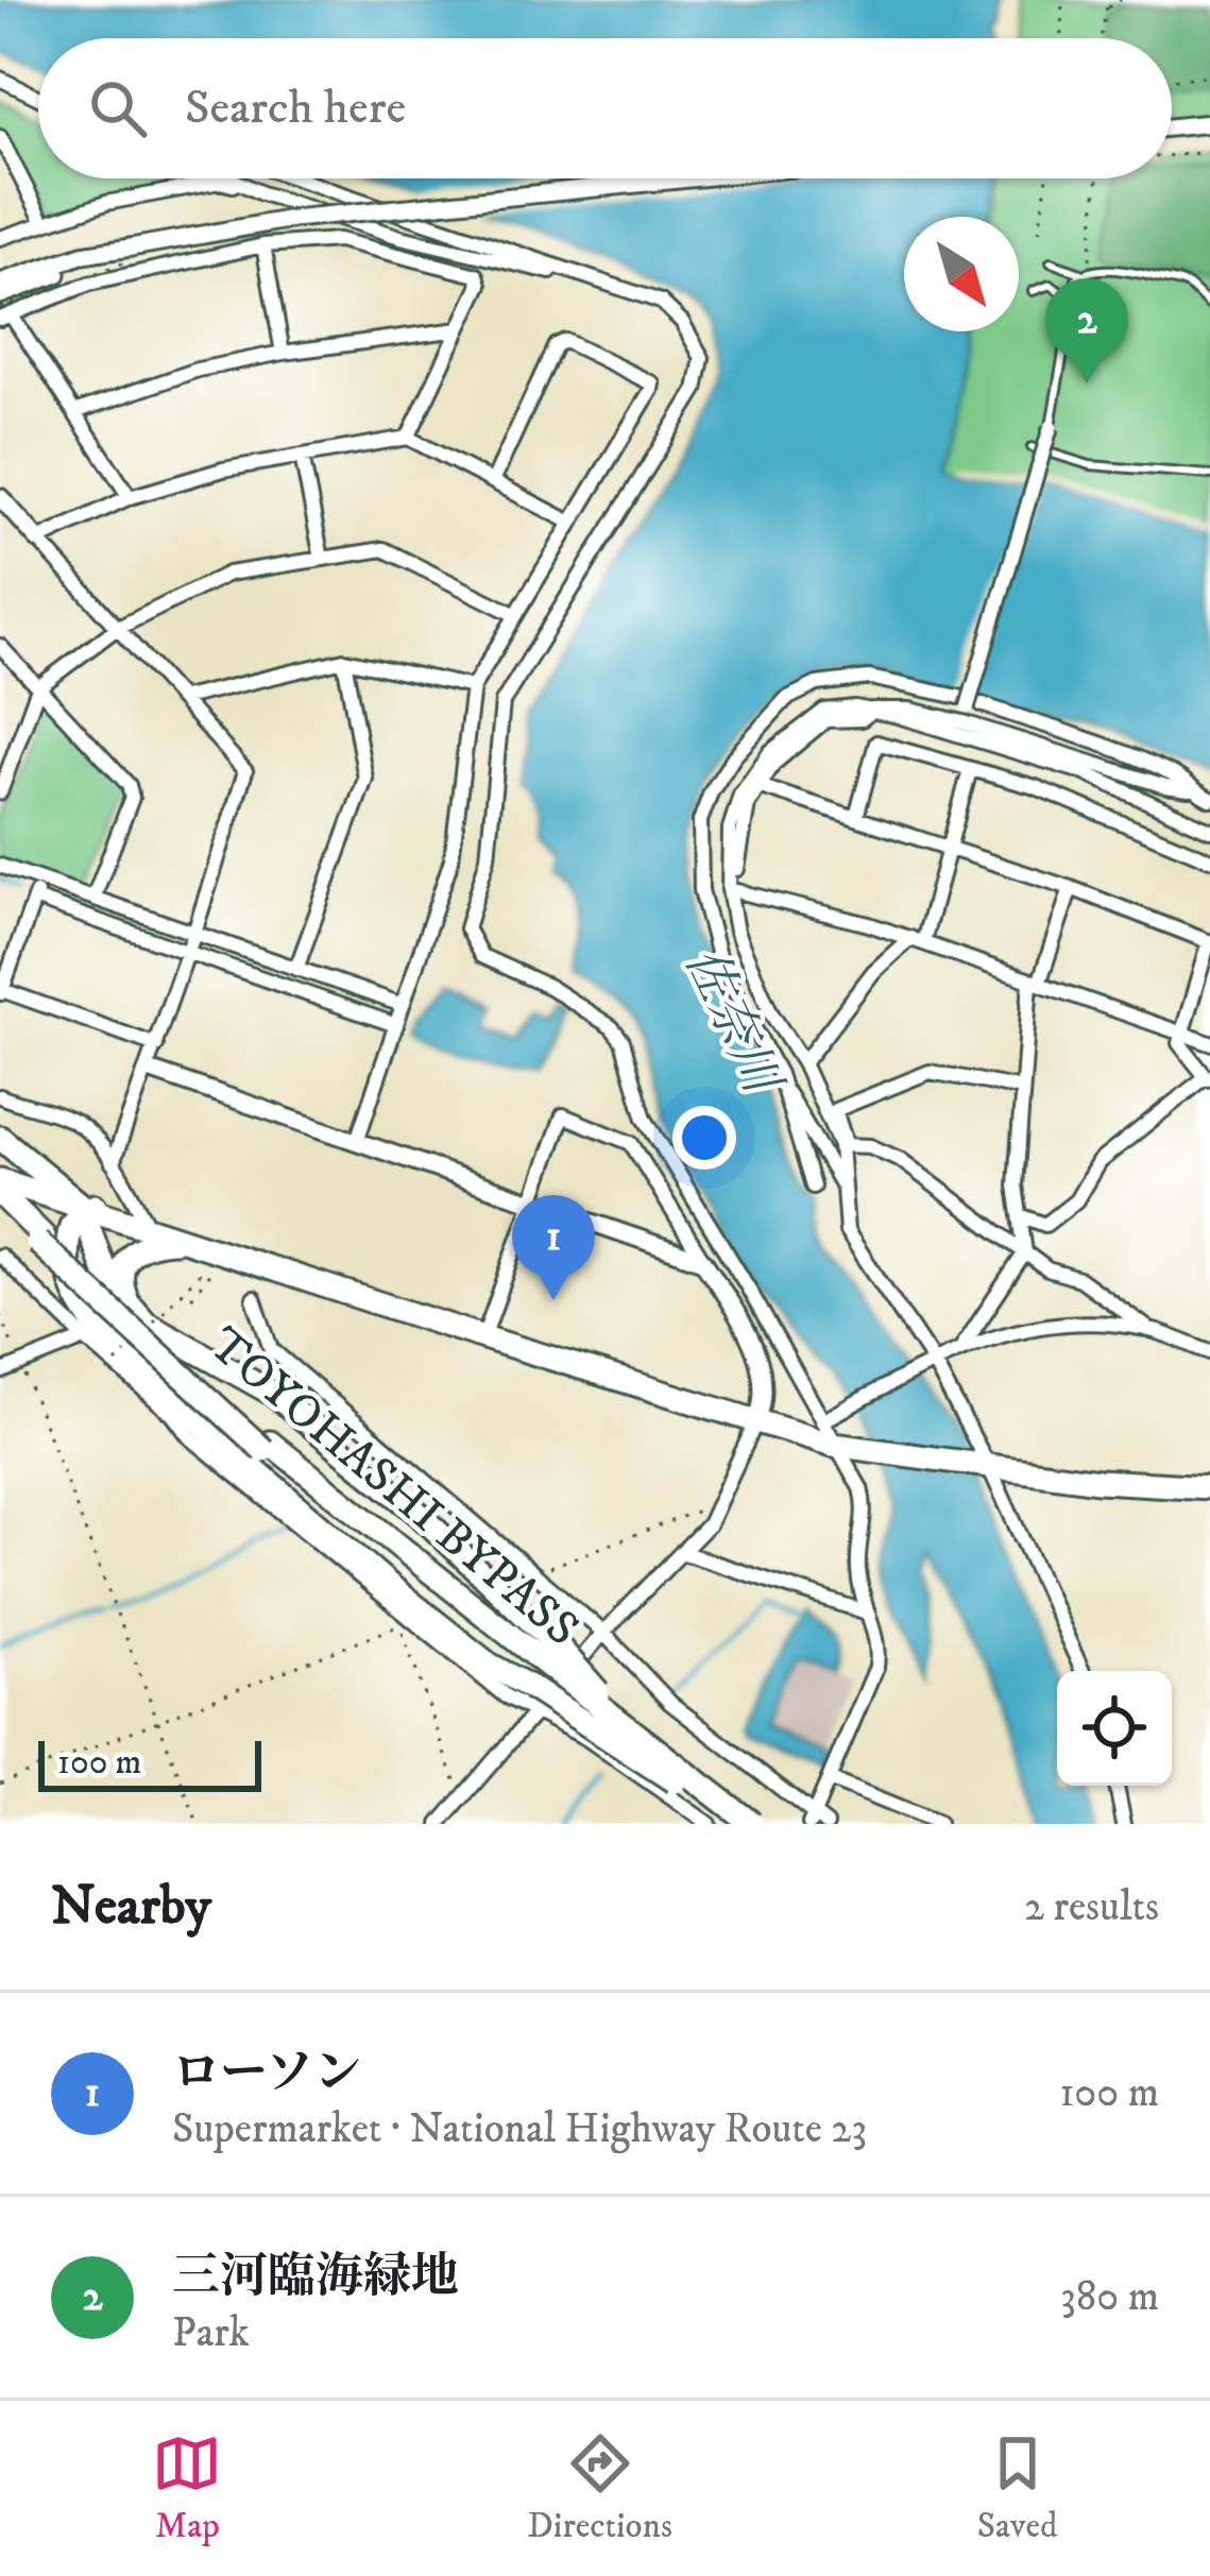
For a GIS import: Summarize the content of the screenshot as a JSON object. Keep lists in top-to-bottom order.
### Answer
{
  "streets": {
    "highway": ["TOYOHASHI BYPASS"]
  },
  "water": ["佐奈川"],
  "scale_bar": "100 m",
  "north": "bottom right",
  "page": {
    "search": "Search here",
    "pins": ["2", "1"],
    "scale": "100 m",
    "heading": ["Nearby", "2 results"],
    "list": [
      {
        "mark": "1",
        "name": "ローソン",
        "note": "Supermarket · National Highway Route 23",
        "value": "100 m"
      },
      {
        "mark": "2",
        "name": "三河臨海緑地",
        "note": "Park",
        "value": "380 m"
      }
    ],
    "nav": ["Map", "Directions", "Saved"]
  }
}
